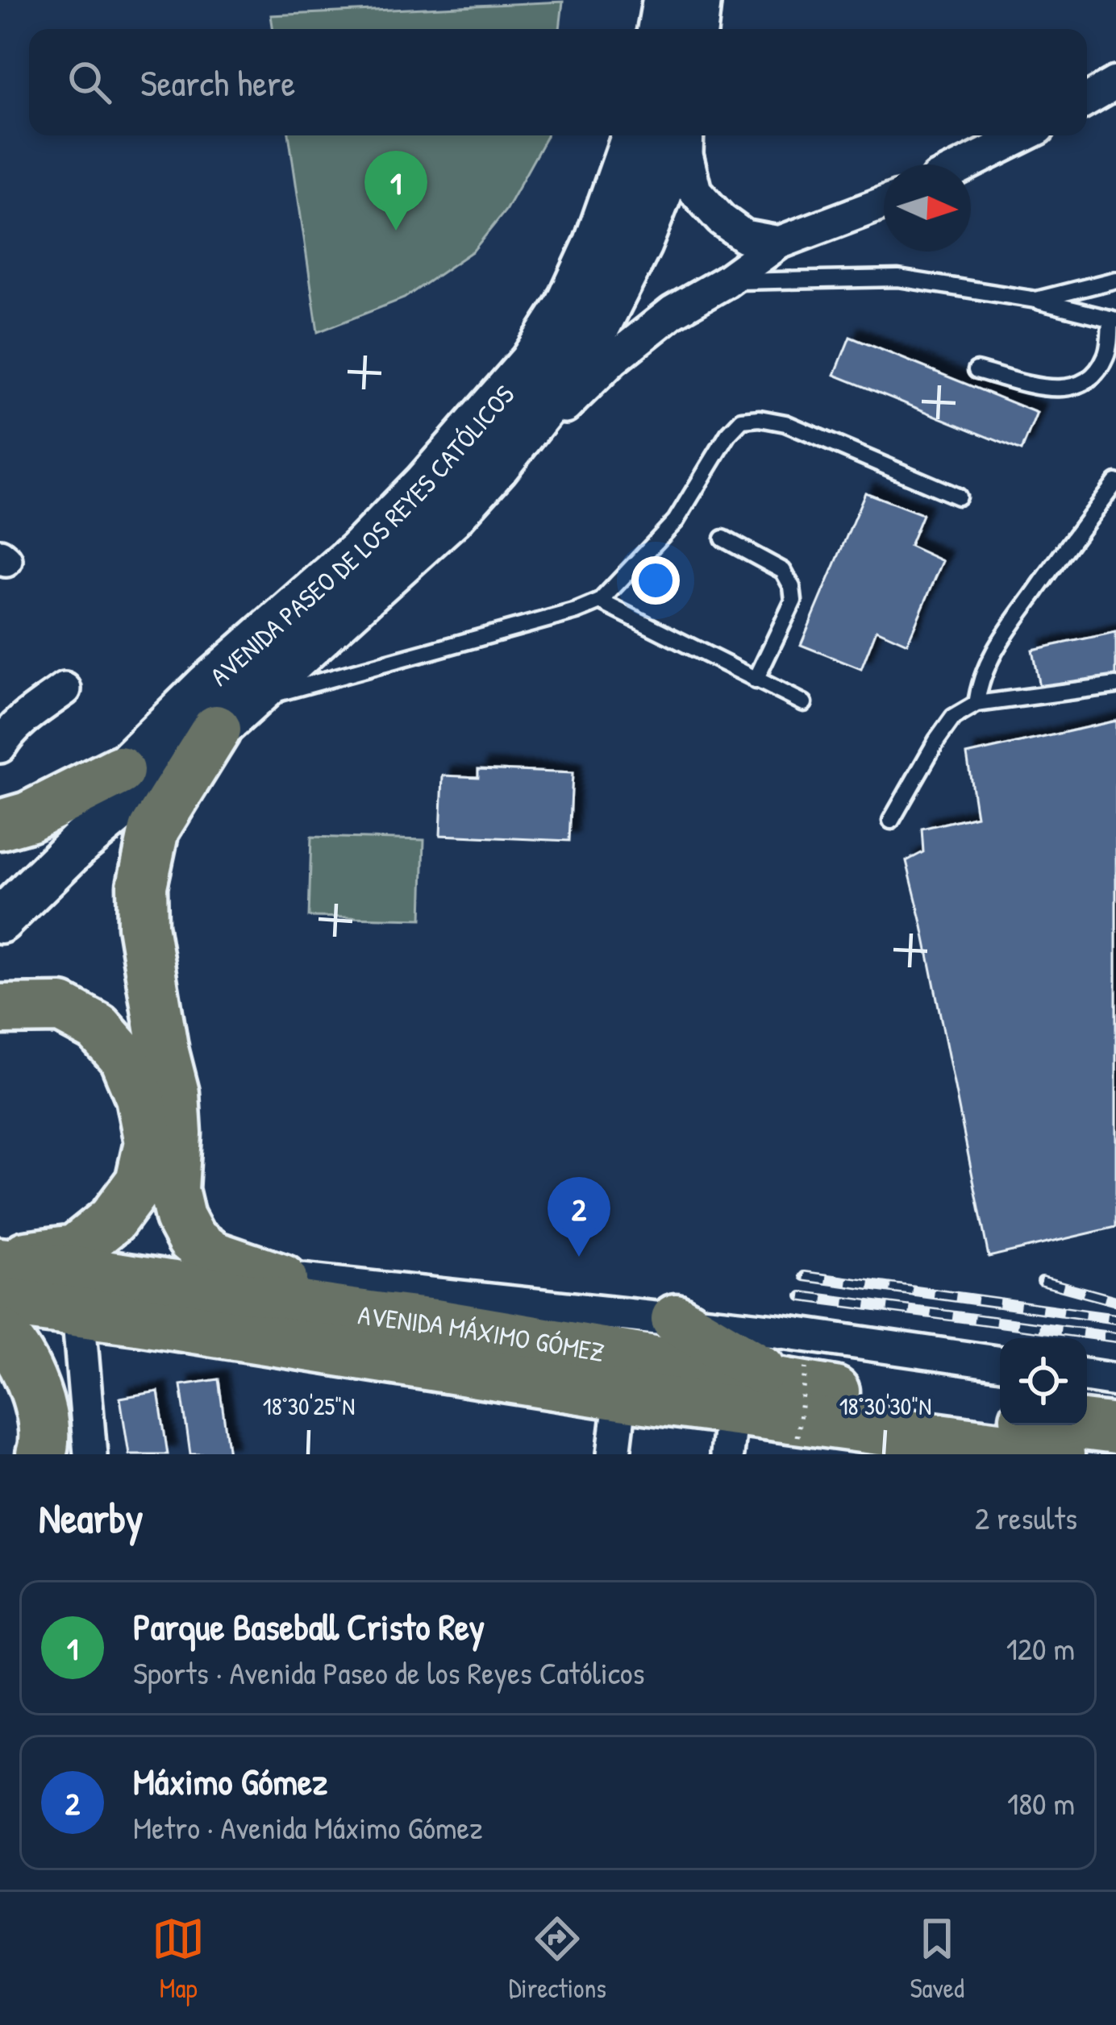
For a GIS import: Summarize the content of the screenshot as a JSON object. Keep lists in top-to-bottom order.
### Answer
{
  "streets": {
    "main road": ["AVENIDA PASEO DE LOS REYES CATÓLICOS", "AVENIDA MÁXIMO GÓMEZ"]
  },
  "north": "right",
  "page": {
    "search": "Search here",
    "pins": ["1", "2"],
    "heading": ["Nearby", "2 results"],
    "list": [
      {
        "mark": "1",
        "name": "Parque Baseball Cristo Rey",
        "note": "Sports · Avenida Paseo de los Reyes Católicos",
        "value": "120 m"
      },
      {
        "mark": "2",
        "name": "Máximo Gómez",
        "note": "Metro · Avenida Máximo Gómez",
        "value": "180 m"
      }
    ],
    "nav": ["Map", "Directions", "Saved"]
  },
  "coordinates": ["18°30'25\"N", "18°30'30\"N"]
}
